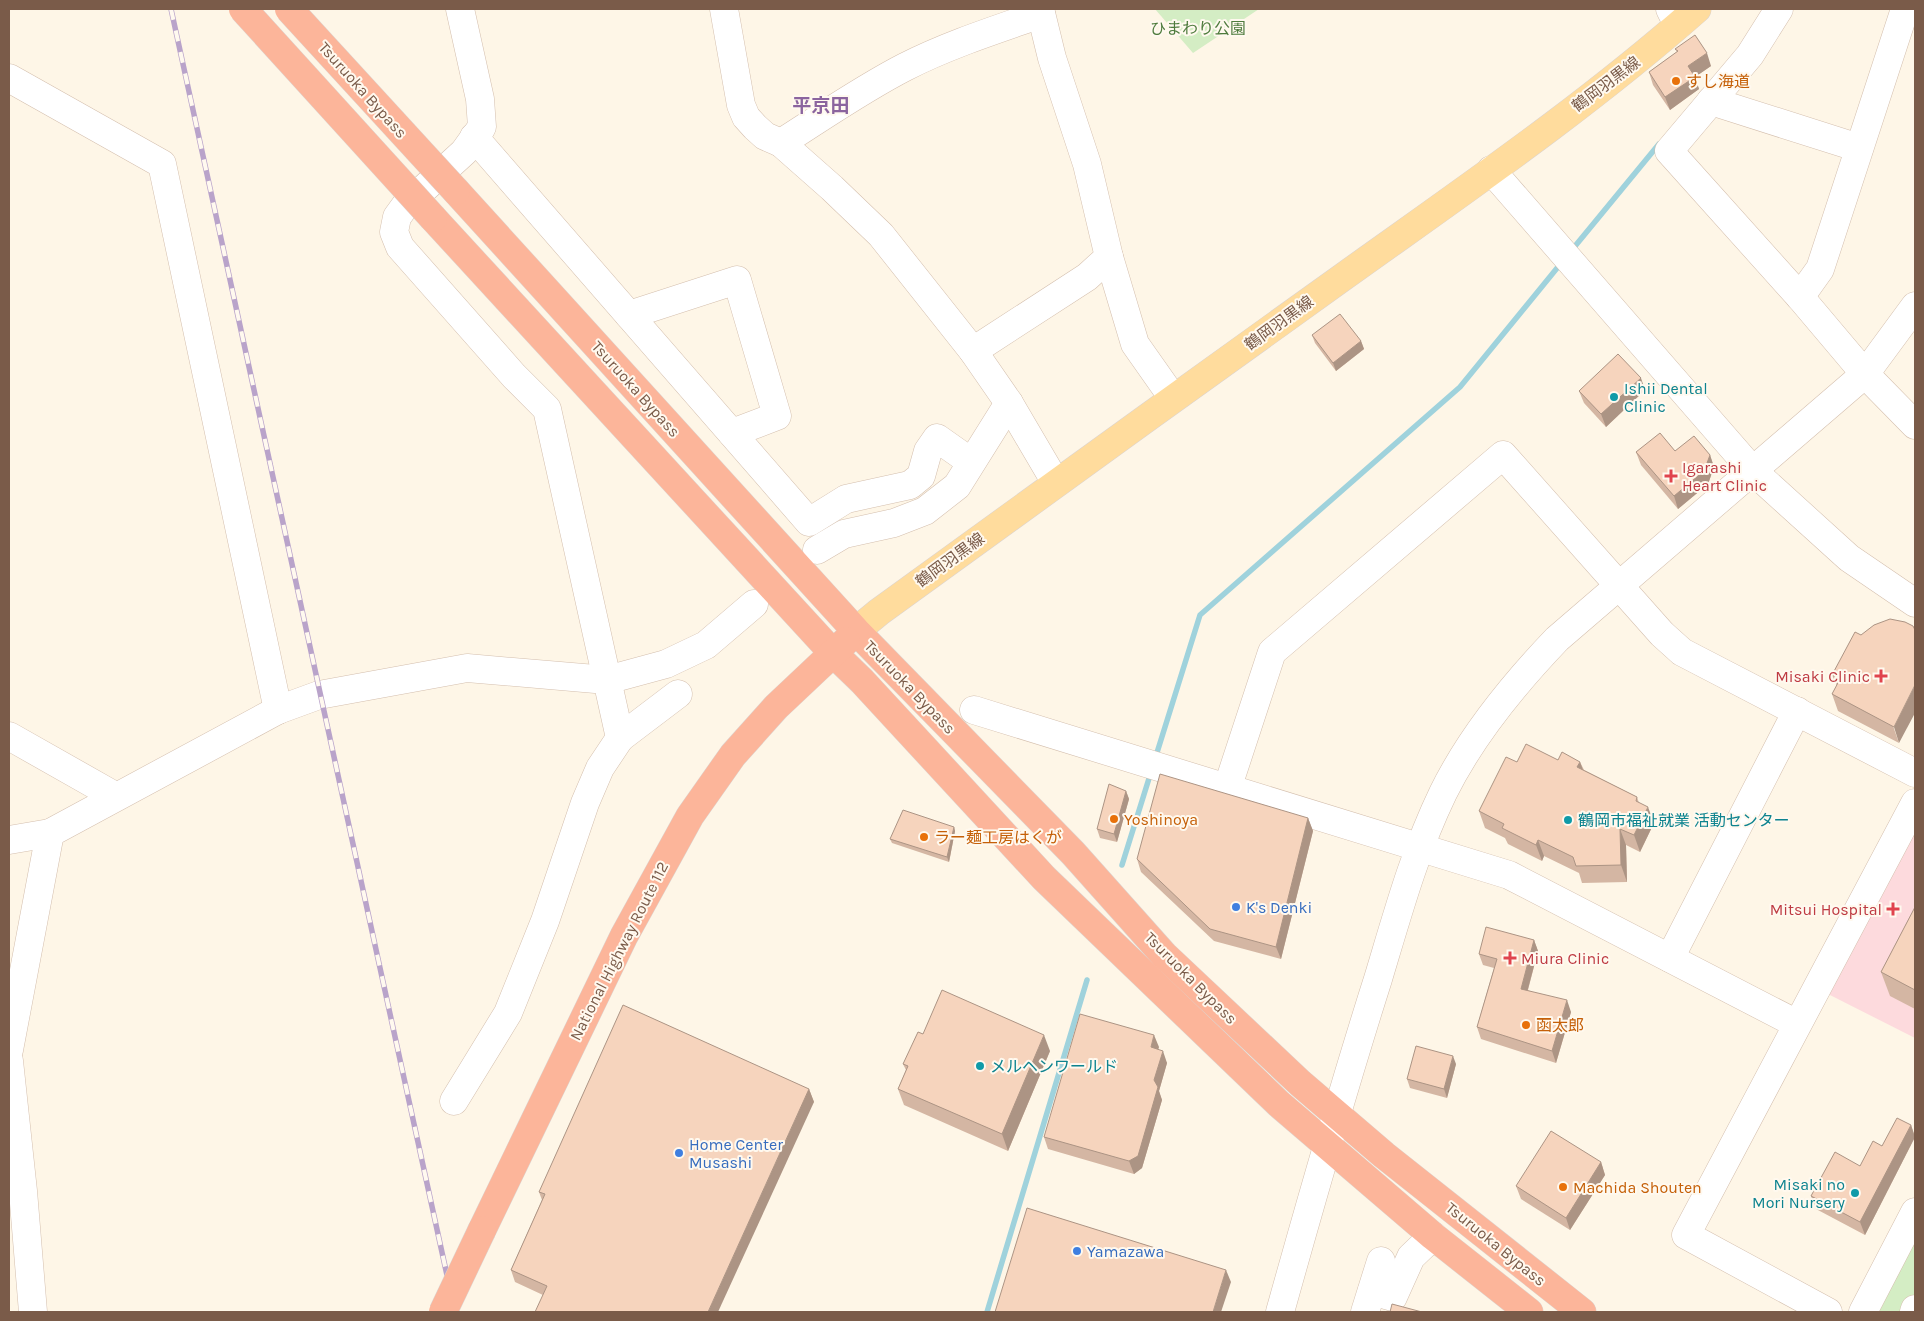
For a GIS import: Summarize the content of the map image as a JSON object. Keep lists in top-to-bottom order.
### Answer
{
  "streets": {
    "highway": ["Tsuruoka Bypass", "National Highway Route 112"],
    "main road": ["鶴岡羽黒線"]
  },
  "crossings": [
    ["鶴岡羽黒線", "Tsuruoka Bypass"],
    ["鶴岡羽黒線", "National Highway Route 112"],
    ["Tsuruoka Bypass", "National Highway Route 112"]
  ],
  "districts": ["平京田"],
  "parks": ["ひまわり公園"],
  "places": {
    "other": [
      "すし海道",
      "Ishii Dental Clinic",
      "Yoshinoya",
      "鶴岡市福祉就業 活動センター",
      "ラー麺工房はくが",
      "K's Denki",
      "函太郎",
      "メルヘンワールド",
      "Home Center Musashi",
      "Machida Shouten",
      "Misaki no Mori Nursery",
      "Yamazawa"
    ],
    "health": [
      "Igarashi Heart Clinic",
      "Misaki Clinic",
      "Mitsui Hospital",
      "Miura Clinic"
    ]
  }
}
